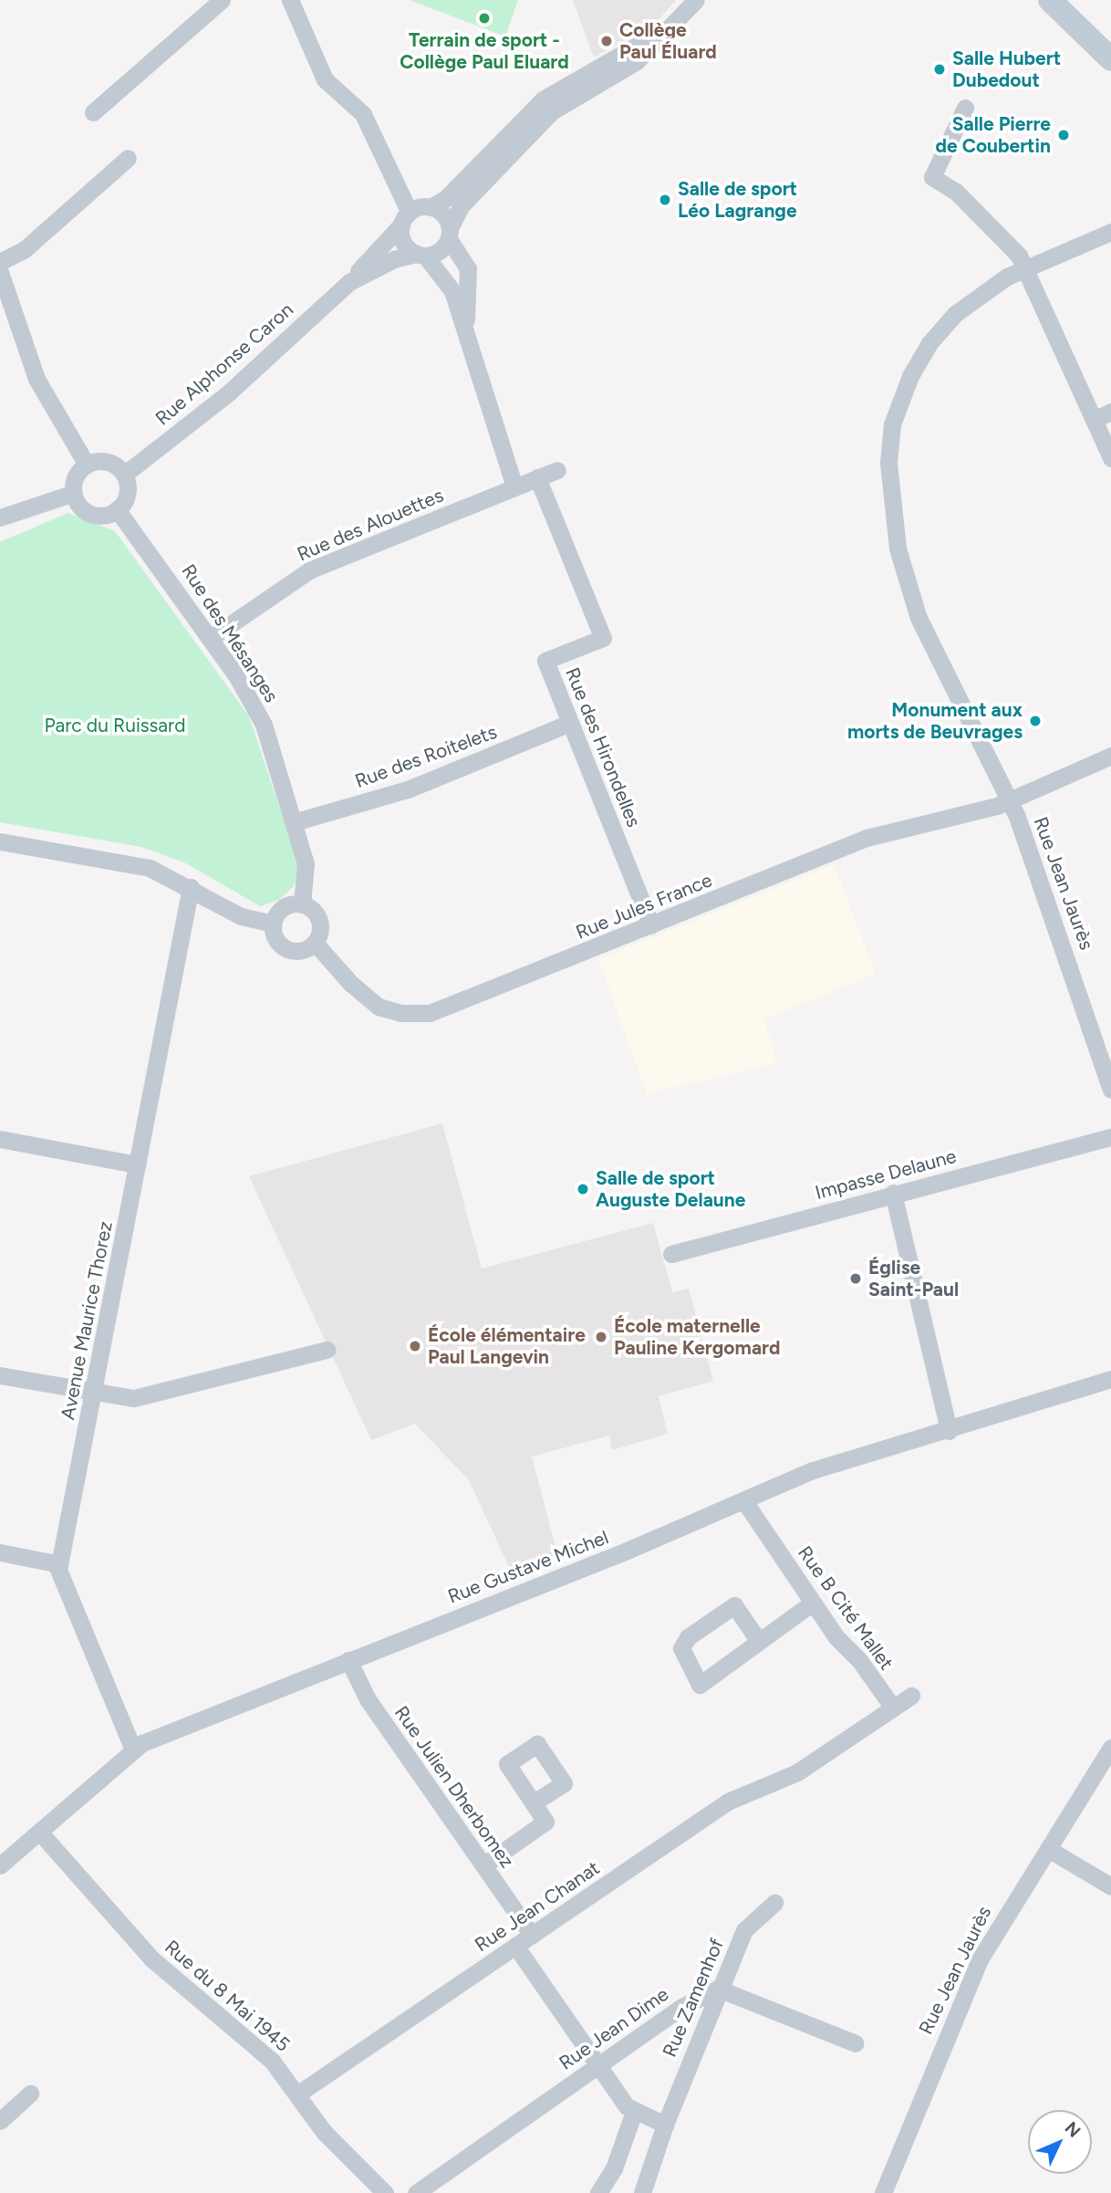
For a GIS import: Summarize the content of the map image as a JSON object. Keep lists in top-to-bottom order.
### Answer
{
  "streets": {
    "street": [
      "Rue Alphonse Caron",
      "Rue des Alouettes",
      "Rue des Mésanges",
      "Rue des Hirondelles",
      "Rue des Roitelets",
      "Rue Jean Jaurès",
      "Rue Jules France",
      "Impasse Delaune",
      "Avenue Maurice Thorez",
      "Rue Gustave Michel",
      "Rue B Cité Mallet",
      "Rue Julien Dherbomez",
      "Rue Jean Chanat",
      "Rue du 8 Mai 1945",
      "Rue Zamenhof",
      "Rue Jean Dime"
    ]
  },
  "crossings": [
    ["Rue Alphonse Caron", "Rue des Mésanges"],
    ["Rue des Alouettes", "Rue des Mésanges"],
    ["Rue des Alouettes", "Rue des Hirondelles"],
    ["Rue des Mésanges", "Rue des Roitelets"],
    ["Rue des Mésanges", "Rue Jules France"],
    ["Rue des Hirondelles", "Rue des Roitelets"],
    ["Rue des Hirondelles", "Rue Jules France"],
    ["Rue Jean Jaurès", "Rue Jules France"],
    ["Avenue Maurice Thorez", "Rue Gustave Michel"],
    ["Rue Gustave Michel", "Rue B Cité Mallet"],
    ["Rue Gustave Michel", "Rue Julien Dherbomez"],
    ["Rue Gustave Michel", "Rue du 8 Mai 1945"],
    ["Rue B Cité Mallet", "Rue Jean Chanat"],
    ["Rue Julien Dherbomez", "Rue Jean Chanat"],
    ["Rue Jean Chanat", "Rue du 8 Mai 1945"],
    ["Rue Zamenhof", "Rue Jean Dime"]
  ],
  "parks": ["Parc du Ruissard"],
  "places": [
    "Terrain de sport - Collège Paul Eluard",
    "Collège Paul Éluard",
    "Salle Hubert Dubedout",
    "Salle Pierre de Coubertin",
    "Salle de sport Léo Lagrange",
    "Monument aux morts de Beuvrages",
    "Salle de sport Auguste Delaune",
    "Église Saint-Paul",
    "École maternelle Pauline Kergomard",
    "École élémentaire Paul Langevin"
  ],
  "north": "top right"
}
